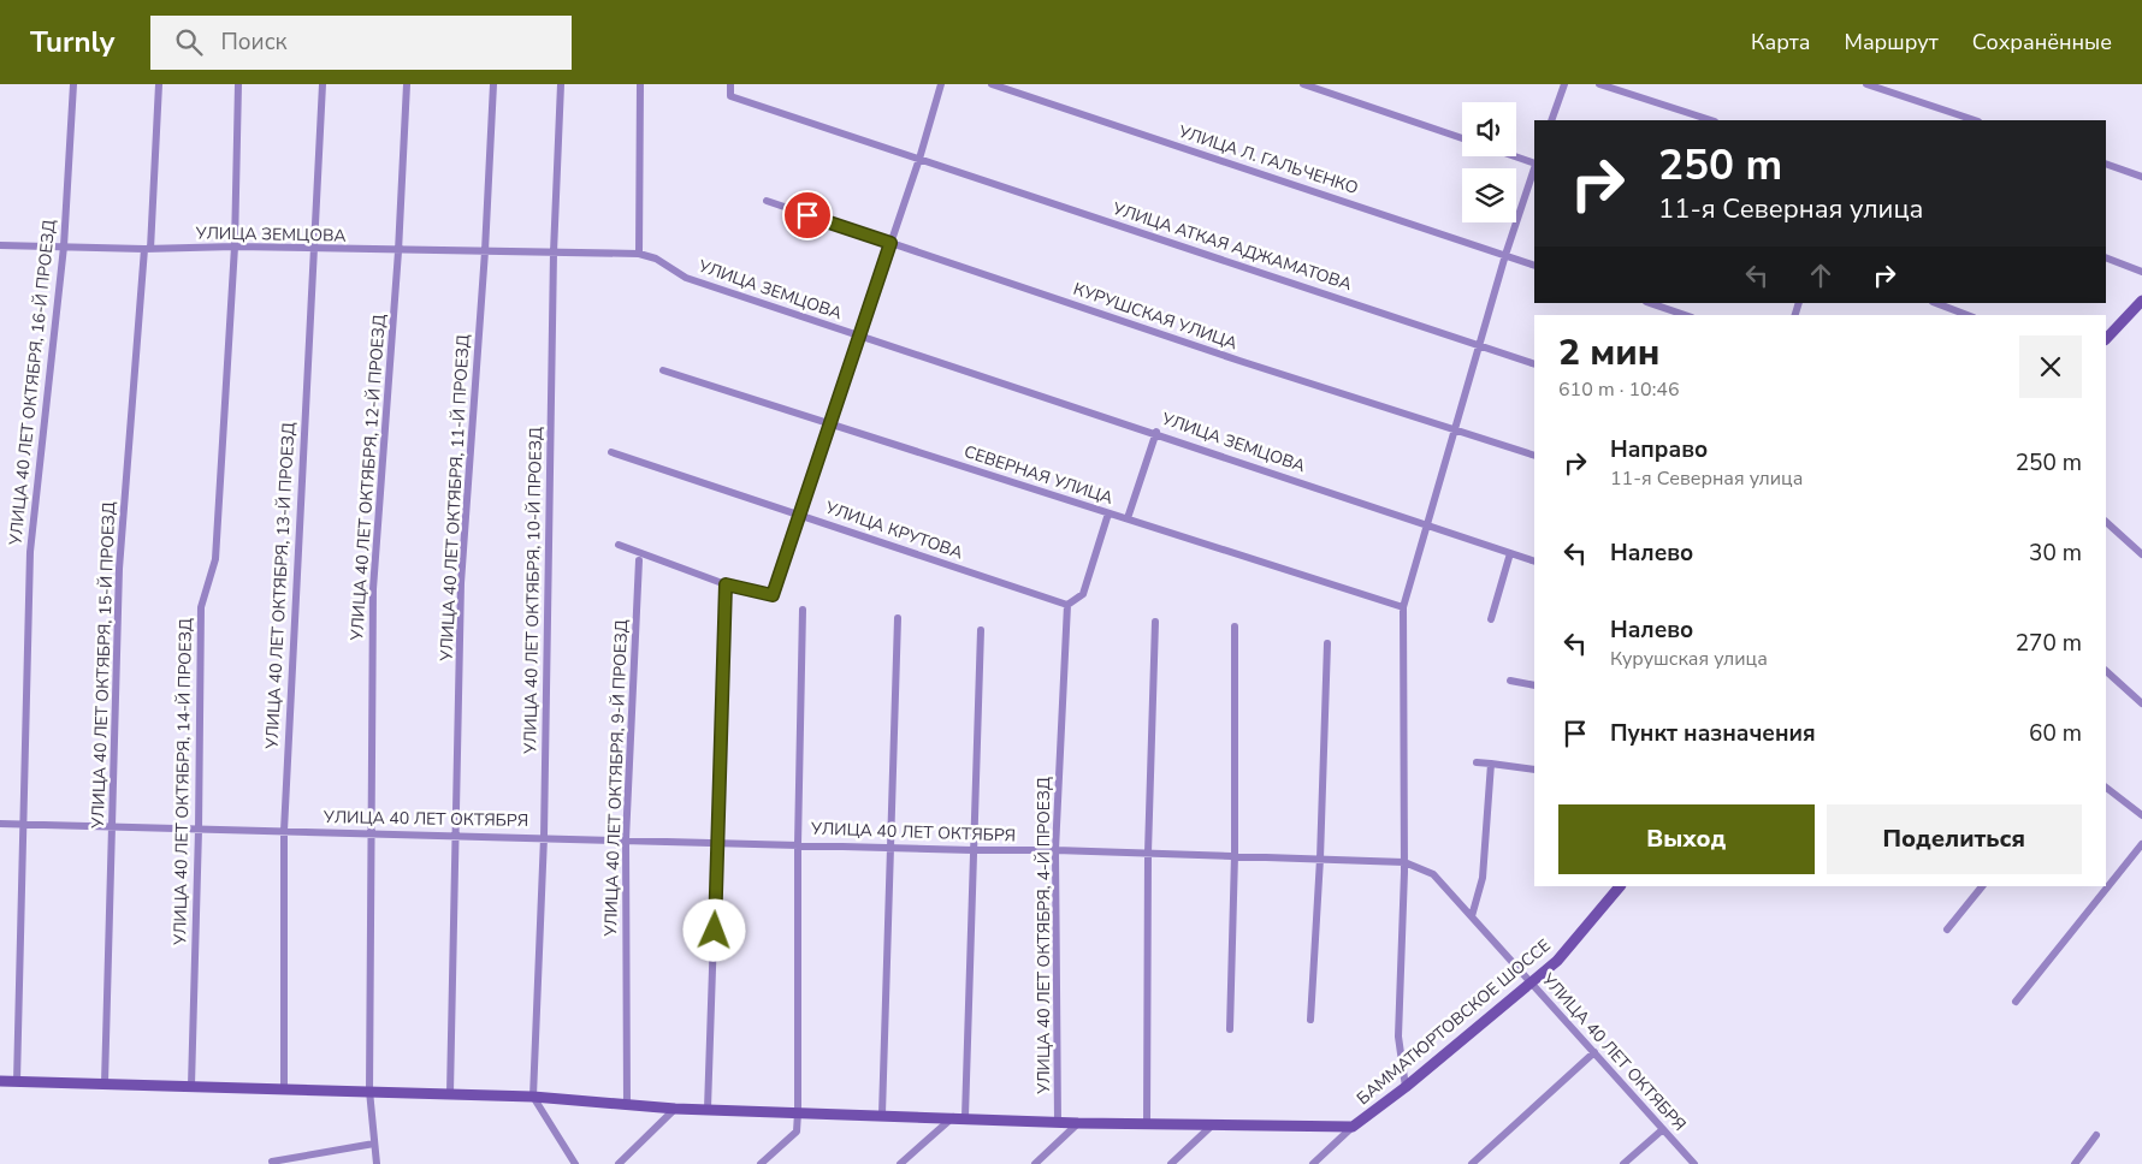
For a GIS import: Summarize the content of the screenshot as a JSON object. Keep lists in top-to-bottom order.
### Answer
{
  "streets": {
    "street": [
      "УЛИЦА Л. ГАЛЬЧЕНКО",
      "УЛИЦА ЗЕМЦОВА",
      "УЛИЦА АТКАЯ АДЖАМАТОВА",
      "КУРУШСКАЯ УЛИЦА",
      "УЛИЦА 40 ЛЕТ ОКТЯБРЯ, 16-Й ПРОЕЗД",
      "СЕВЕРНАЯ УЛИЦА",
      "УЛИЦА 40 ЛЕТ ОКТЯБРЯ, 12-Й ПРОЕЗД",
      "УЛИЦА 40 ЛЕТ ОКТЯБРЯ, 11-Й ПРОЕЗД",
      "УЛИЦА КРУТОВА",
      "УЛИЦА 40 ЛЕТ ОКТЯБРЯ, 13-Й ПРОЕЗД",
      "УЛИЦА 40 ЛЕТ ОКТЯБРЯ, 10-Й ПРОЕЗД",
      "УЛИЦА 40 ЛЕТ ОКТЯБРЯ, 15-Й ПРОЕЗД",
      "УЛИЦА 40 ЛЕТ ОКТЯБРЯ, 9-Й ПРОЕЗД",
      "УЛИЦА 40 ЛЕТ ОКТЯБРЯ, 14-Й ПРОЕЗД",
      "УЛИЦА 40 ЛЕТ ОКТЯБРЯ",
      "УЛИЦА 40 ЛЕТ ОКТЯБРЯ, 4-Й ПРОЕЗД",
      "БАММАТЮРТОВСКОЕ ШОССЕ"
    ]
  },
  "crossings": [
    ["УЛИЦА ЗЕМЦОВА", "УЛИЦА 40 ЛЕТ ОКТЯБРЯ, 16-Й ПРОЕЗД"],
    ["УЛИЦА ЗЕМЦОВА", "УЛИЦА 40 ЛЕТ ОКТЯБРЯ, 12-Й ПРОЕЗД"],
    ["УЛИЦА ЗЕМЦОВА", "УЛИЦА 40 ЛЕТ ОКТЯБРЯ, 11-Й ПРОЕЗД"],
    ["УЛИЦА ЗЕМЦОВА", "УЛИЦА 40 ЛЕТ ОКТЯБРЯ, 13-Й ПРОЕЗД"],
    ["УЛИЦА ЗЕМЦОВА", "УЛИЦА 40 ЛЕТ ОКТЯБРЯ, 10-Й ПРОЕЗД"],
    ["УЛИЦА ЗЕМЦОВА", "УЛИЦА 40 ЛЕТ ОКТЯБРЯ, 15-Й ПРОЕЗД"],
    ["УЛИЦА ЗЕМЦОВА", "УЛИЦА 40 ЛЕТ ОКТЯБРЯ, 14-Й ПРОЕЗД"],
    ["УЛИЦА 40 ЛЕТ ОКТЯБРЯ, 16-Й ПРОЕЗД", "УЛИЦА 40 ЛЕТ ОКТЯБРЯ"],
    ["УЛИЦА 40 ЛЕТ ОКТЯБРЯ, 12-Й ПРОЕЗД", "УЛИЦА 40 ЛЕТ ОКТЯБРЯ"],
    ["УЛИЦА 40 ЛЕТ ОКТЯБРЯ, 11-Й ПРОЕЗД", "УЛИЦА 40 ЛЕТ ОКТЯБРЯ"],
    ["УЛИЦА КРУТОВА", "УЛИЦА 40 ЛЕТ ОКТЯБРЯ, 4-Й ПРОЕЗД"],
    ["УЛИЦА 40 ЛЕТ ОКТЯБРЯ, 13-Й ПРОЕЗД", "УЛИЦА 40 ЛЕТ ОКТЯБРЯ"],
    ["УЛИЦА 40 ЛЕТ ОКТЯБРЯ, 10-Й ПРОЕЗД", "УЛИЦА 40 ЛЕТ ОКТЯБРЯ"],
    ["УЛИЦА 40 ЛЕТ ОКТЯБРЯ, 15-Й ПРОЕЗД", "УЛИЦА 40 ЛЕТ ОКТЯБРЯ"],
    ["УЛИЦА 40 ЛЕТ ОКТЯБРЯ, 9-Й ПРОЕЗД", "УЛИЦА 40 ЛЕТ ОКТЯБРЯ"],
    ["УЛИЦА 40 ЛЕТ ОКТЯБРЯ, 14-Й ПРОЕЗД", "УЛИЦА 40 ЛЕТ ОКТЯБРЯ"],
    ["УЛИЦА 40 ЛЕТ ОКТЯБРЯ", "УЛИЦА 40 ЛЕТ ОКТЯБРЯ, 4-Й ПРОЕЗД"],
    ["УЛИЦА 40 ЛЕТ ОКТЯБРЯ", "БАММАТЮРТОВСКОЕ ШОССЕ"]
  ],
  "page": {
    "header": "Turnly",
    "search": "Поиск",
    "nav": ["Карта", "Маршрут", "Сохранённые"],
    "turn": ["250 m", "11-я Северная улица"],
    "heading": ["2 мин", "610 m · 10:46"],
    "list": [
      {
        "name": "Направо",
        "note": "11-я Северная улица",
        "value": "250 m"
      },
      {
        "name": "Налево",
        "value": "30 m"
      },
      {
        "name": "Налево",
        "note": "Курушская улица",
        "value": "270 m"
      },
      {
        "name": "Пункт назначения",
        "value": "60 m"
      }
    ],
    "buttons": ["Выход", "Поделиться"]
  }
}
